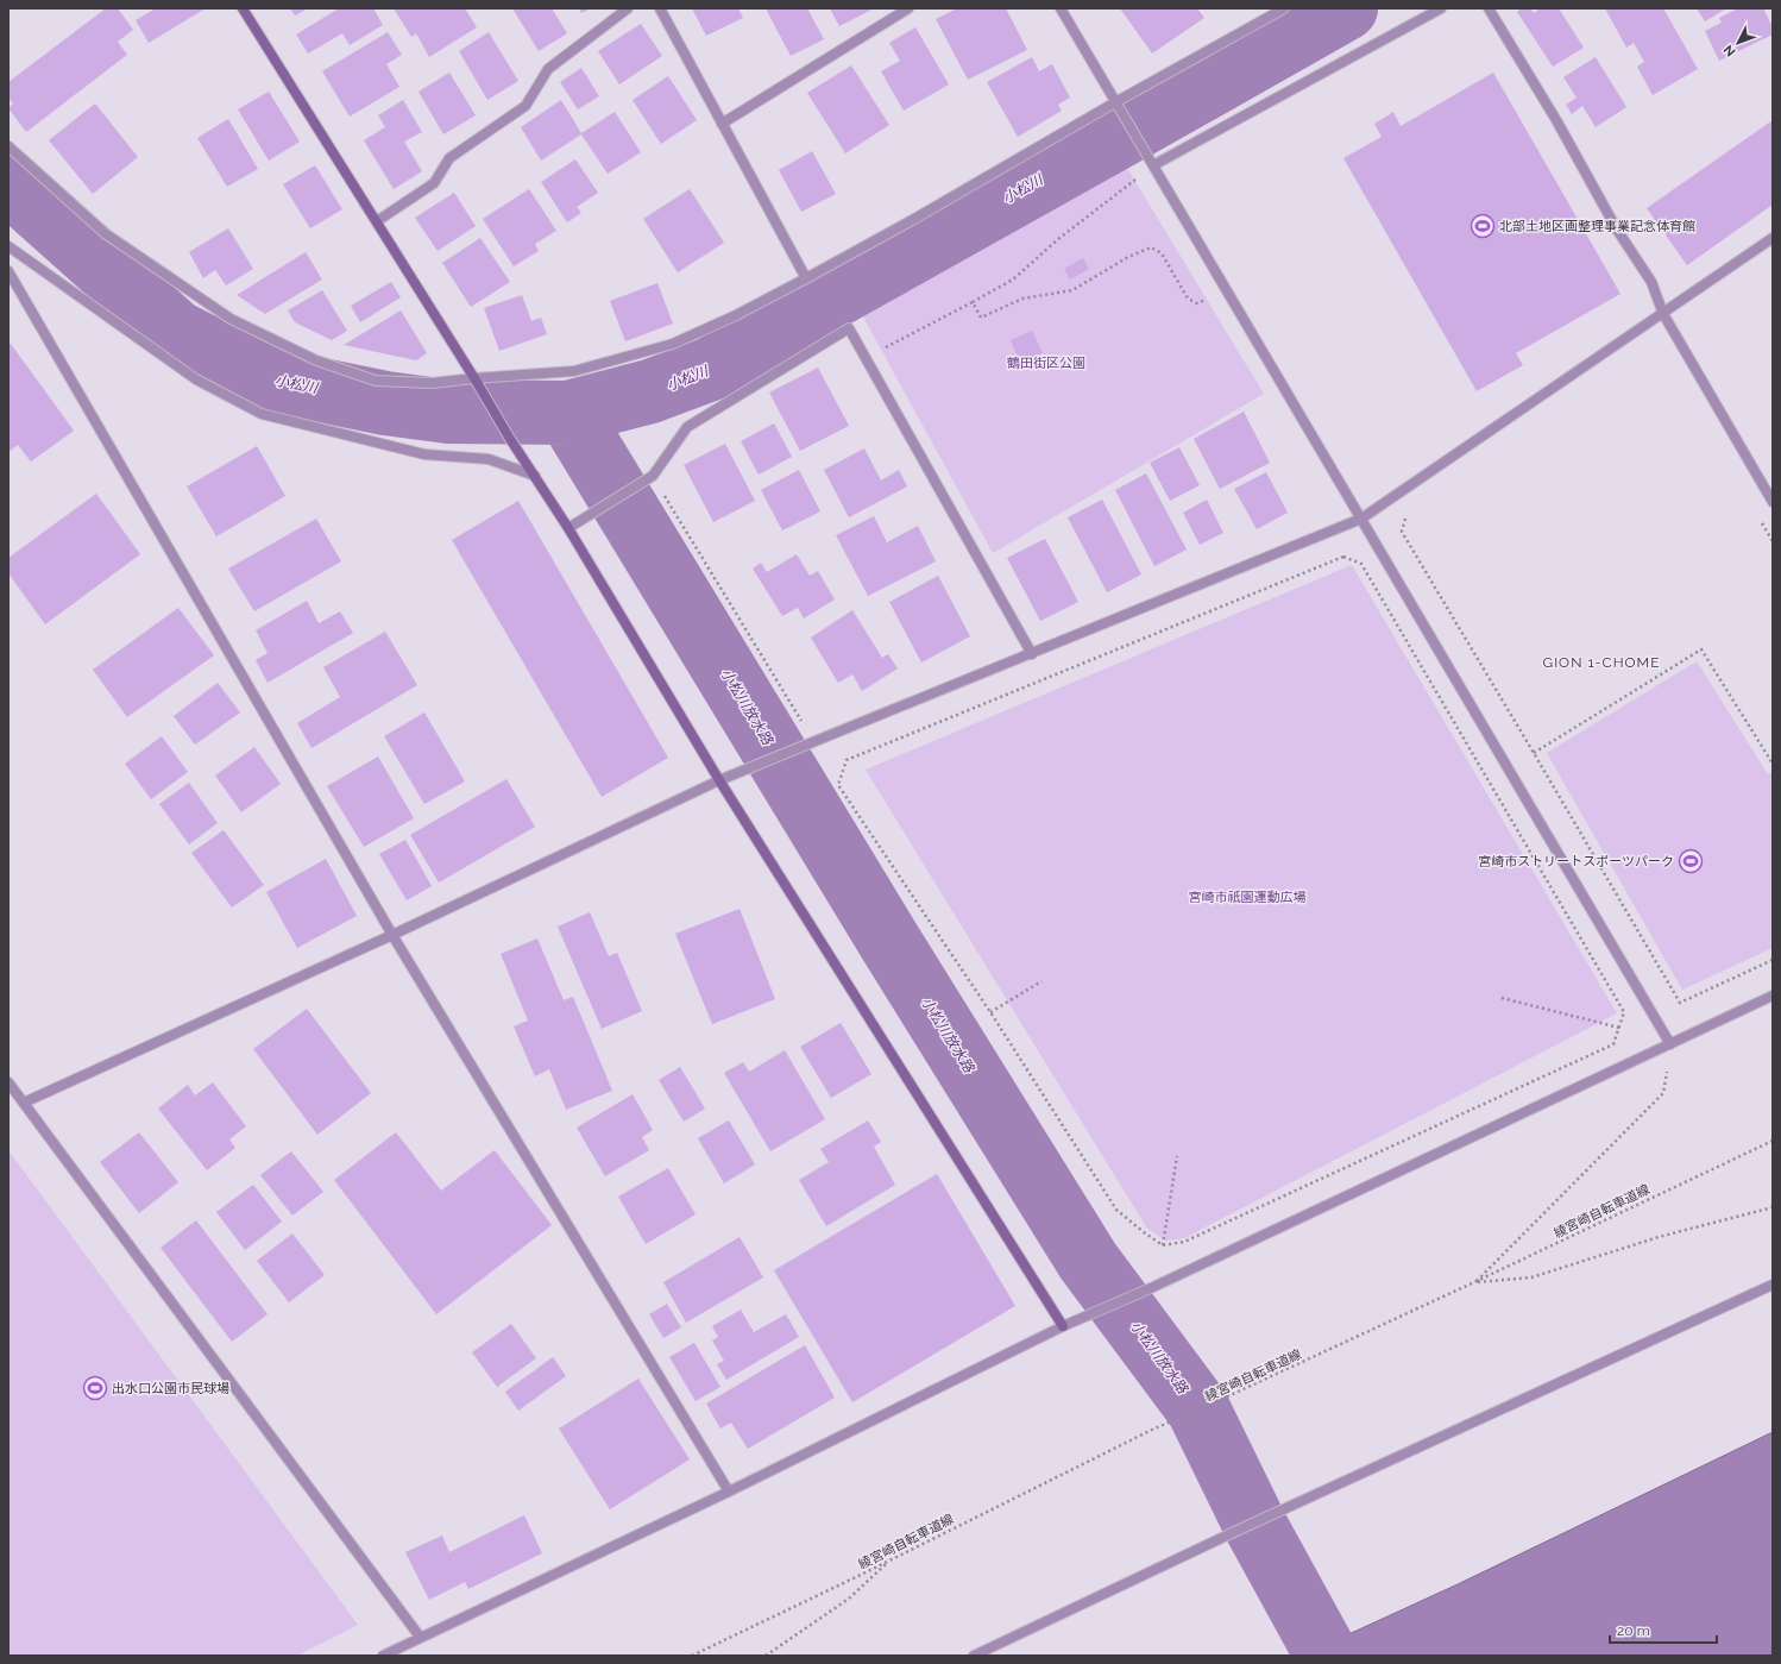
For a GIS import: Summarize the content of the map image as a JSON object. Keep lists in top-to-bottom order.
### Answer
{
  "streets": {
    "path": ["綾宮崎自転車道線"]
  },
  "districts": ["GION 1-CHOME"],
  "water": ["小松川", "小松川放水路"],
  "parks": ["鶴田街区公園", "宮崎市祇園運動広場"],
  "places": {
    "sports": ["北部土地区画整理事業記念体育館", "宮崎市ストリートスポーツパーク", "出水口公園市民球場"]
  },
  "scale_bar": "20 m",
  "north": "bottom left"
}
